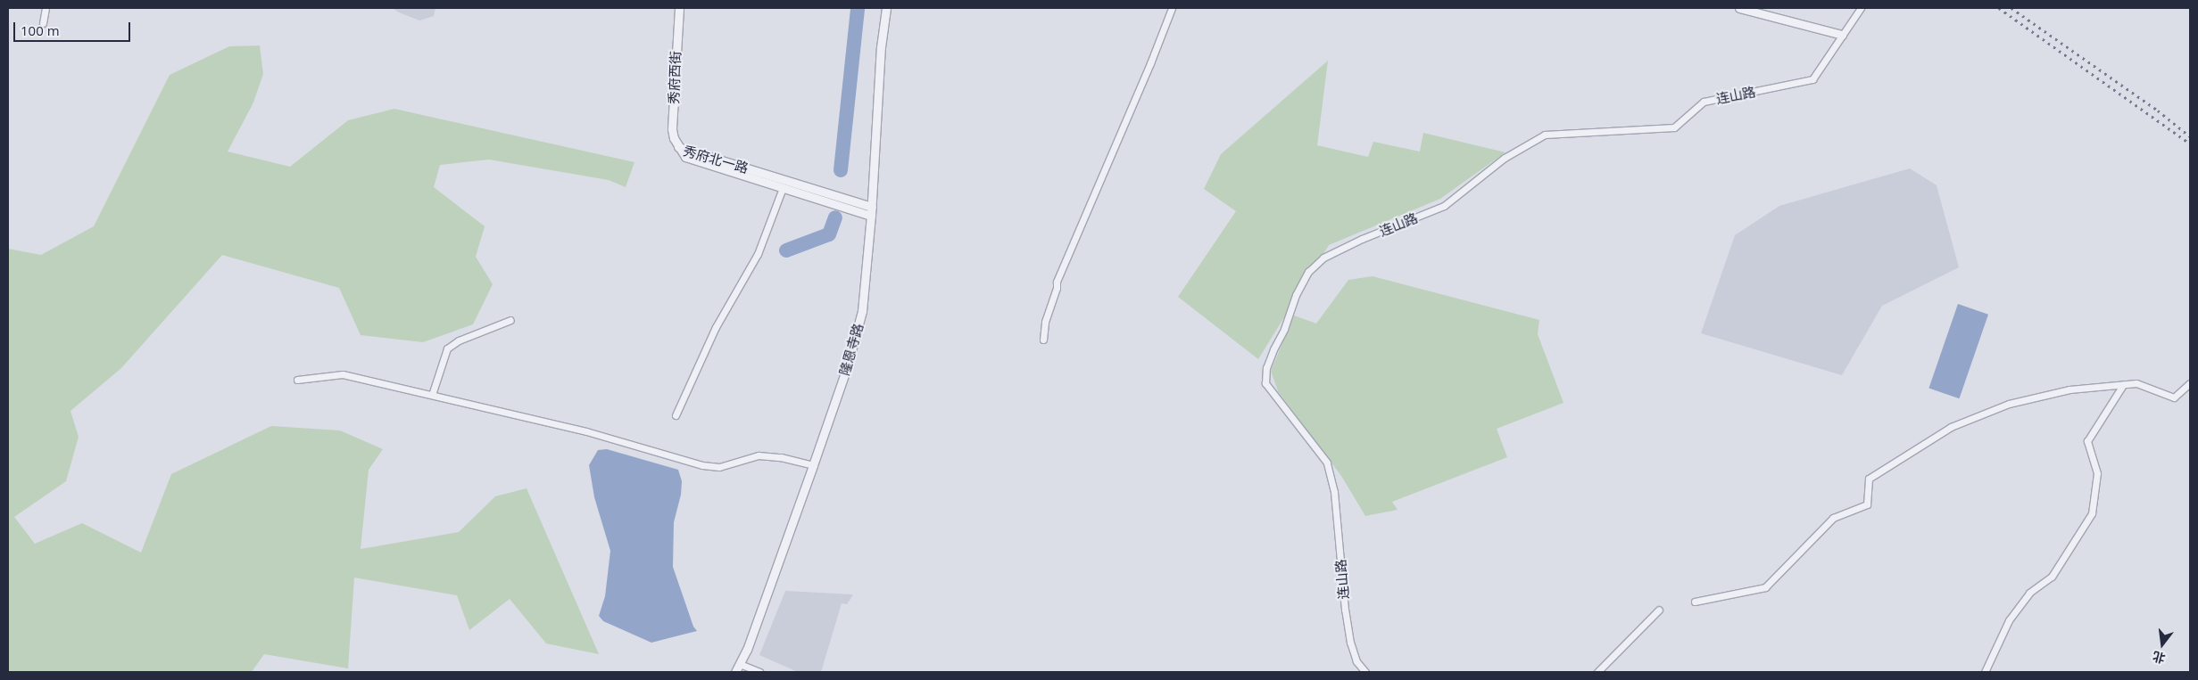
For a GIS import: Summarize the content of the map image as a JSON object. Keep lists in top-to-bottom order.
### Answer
{
  "streets": {
    "street": [
      "秀府西街",
      "连山路",
      "秀府北一路",
      "隆恩寺路"
    ]
  },
  "crossings": [
    ["秀府西街", "秀府北一路"],
    ["秀府北一路", "隆恩寺路"]
  ],
  "scale_bar": "100 m",
  "north": "bottom"
}
